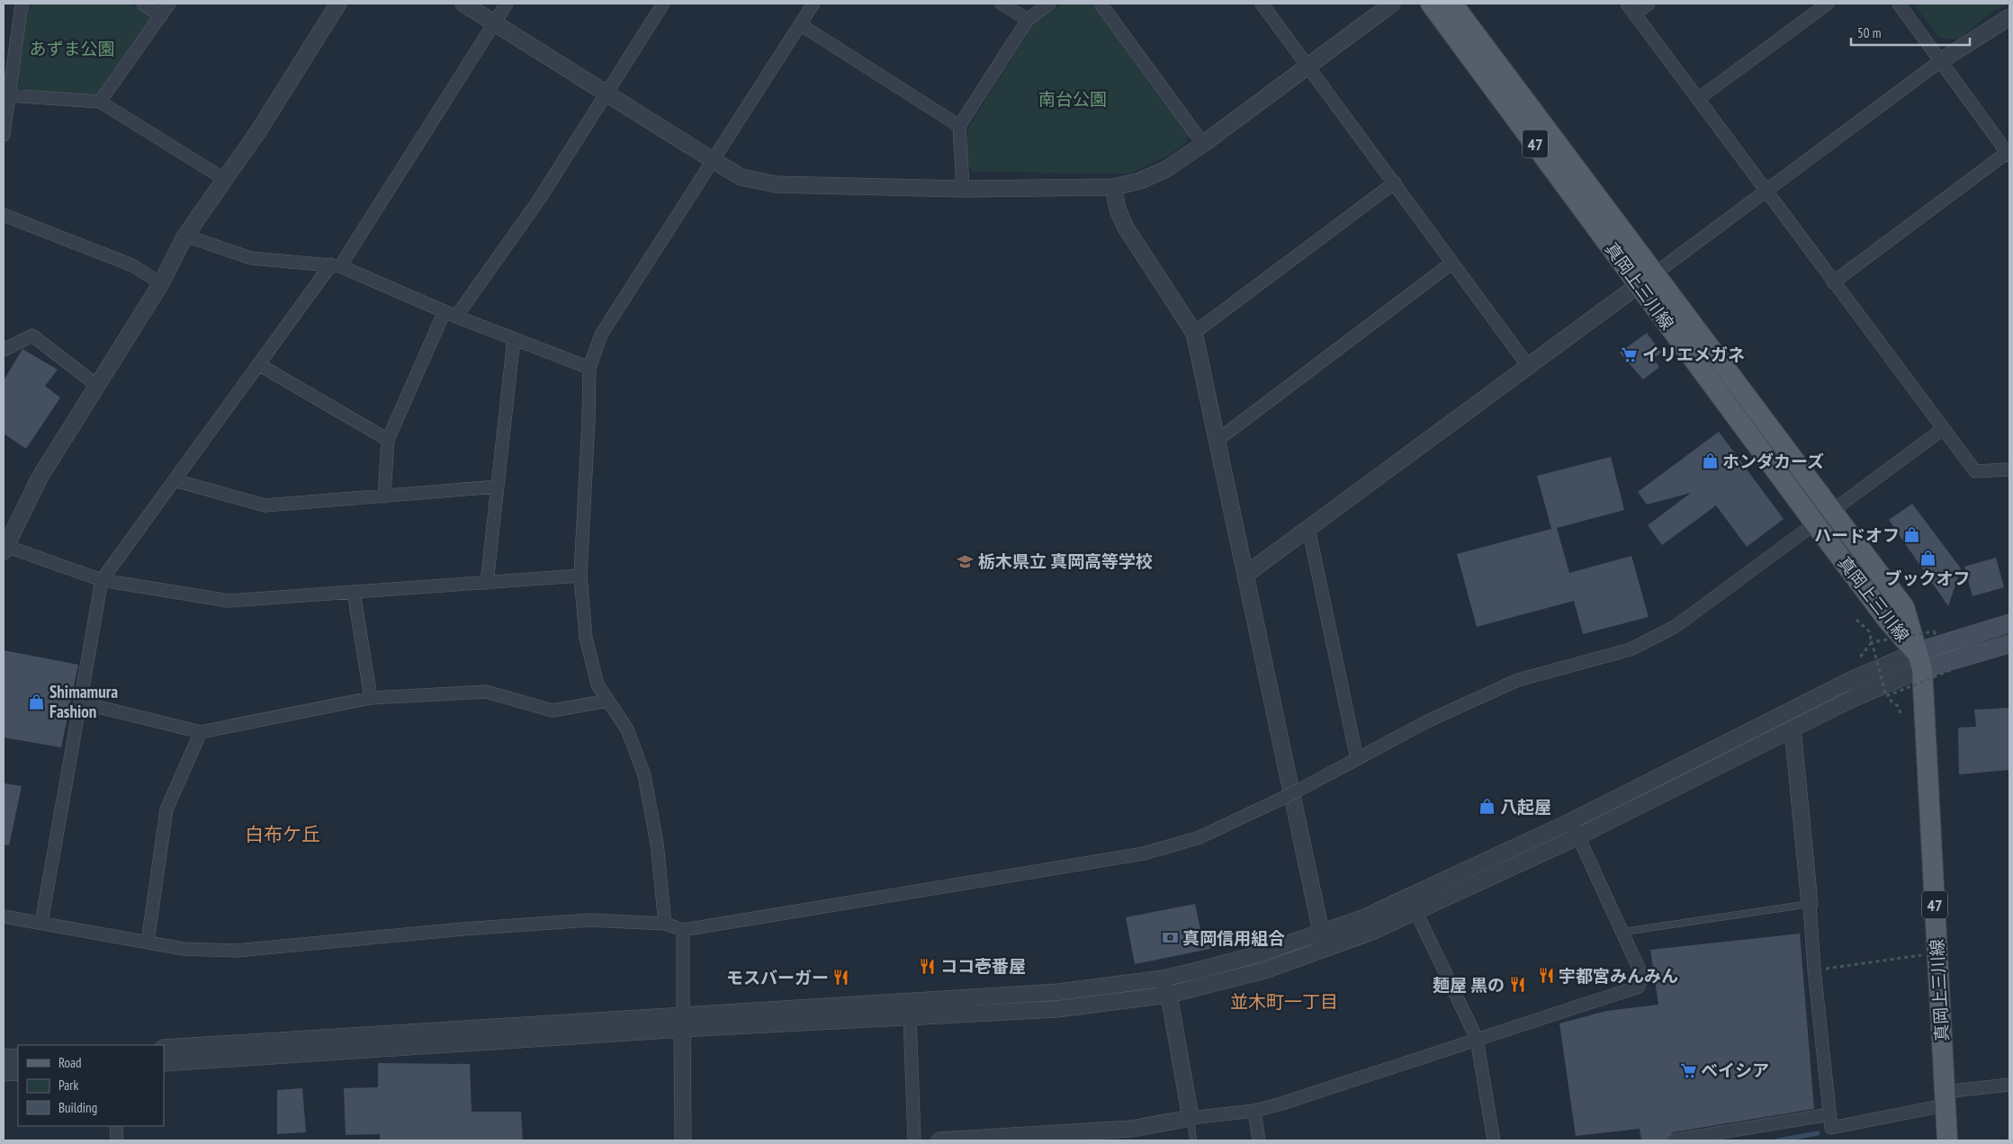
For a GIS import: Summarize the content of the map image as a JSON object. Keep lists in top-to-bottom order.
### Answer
{
  "streets": {
    "main road": ["47", "真岡上三川線"]
  },
  "districts": ["白布ケ丘", "並木町一丁目"],
  "parks": ["あずま公園", "南台公園"],
  "places": {
    "supermarket": ["イリエメガネ", "ベイシア"],
    "shop": [
      "ホンダカーズ",
      "ハードオフ",
      "ブックオフ",
      "Shimamura Fashion",
      "八起屋"
    ],
    "school or university": ["栃木県立 真岡高等学校"],
    "bank": ["真岡信用組合"],
    "restaurant": [
      "ココ壱番屋",
      "宇都宮みんみん",
      "モスバーガー",
      "麺屋 黒の"
    ]
  },
  "legend": ["Road", "Park", "Building"],
  "scale_bar": "50 m"
}
